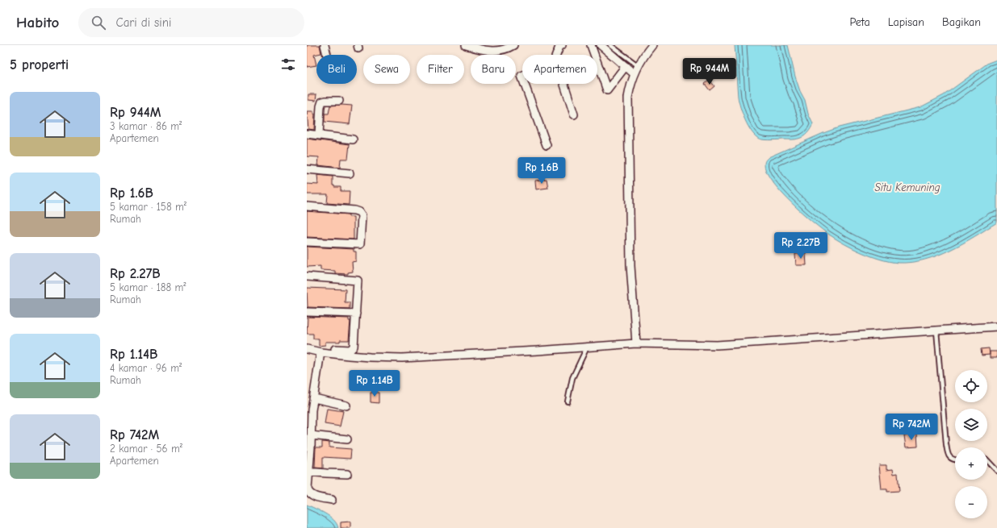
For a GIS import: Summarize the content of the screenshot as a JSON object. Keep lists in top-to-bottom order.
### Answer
{
  "water": ["Situ Kemuning"],
  "page": {
    "header": "Habito",
    "search": "Cari di sini",
    "nav": ["Peta", "Lapisan", "Bagikan"],
    "heading": "5 properti",
    "chip": [
      "Beli",
      "Sewa",
      "Filter",
      "Baru",
      "Apartemen"
    ],
    "price": [
      "Rp 944M",
      "Rp 1.6B",
      "Rp 2.27B",
      "Rp 1.14B",
      "Rp 742M"
    ],
    "list": [
      {
        "name": "Rp 944M",
        "note": "3 kamar · 86 m² · Apartemen"
      },
      {
        "name": "Rp 1.6B",
        "note": "5 kamar · 158 m² · Rumah"
      },
      {
        "name": "Rp 2.27B",
        "note": "5 kamar · 188 m² · Rumah"
      },
      {
        "name": "Rp 1.14B",
        "note": "4 kamar · 96 m² · Rumah"
      },
      {
        "name": "Rp 742M",
        "note": "2 kamar · 56 m² · Apartemen"
      }
    ],
    "map_buttons": ["+", "−"]
  }
}
